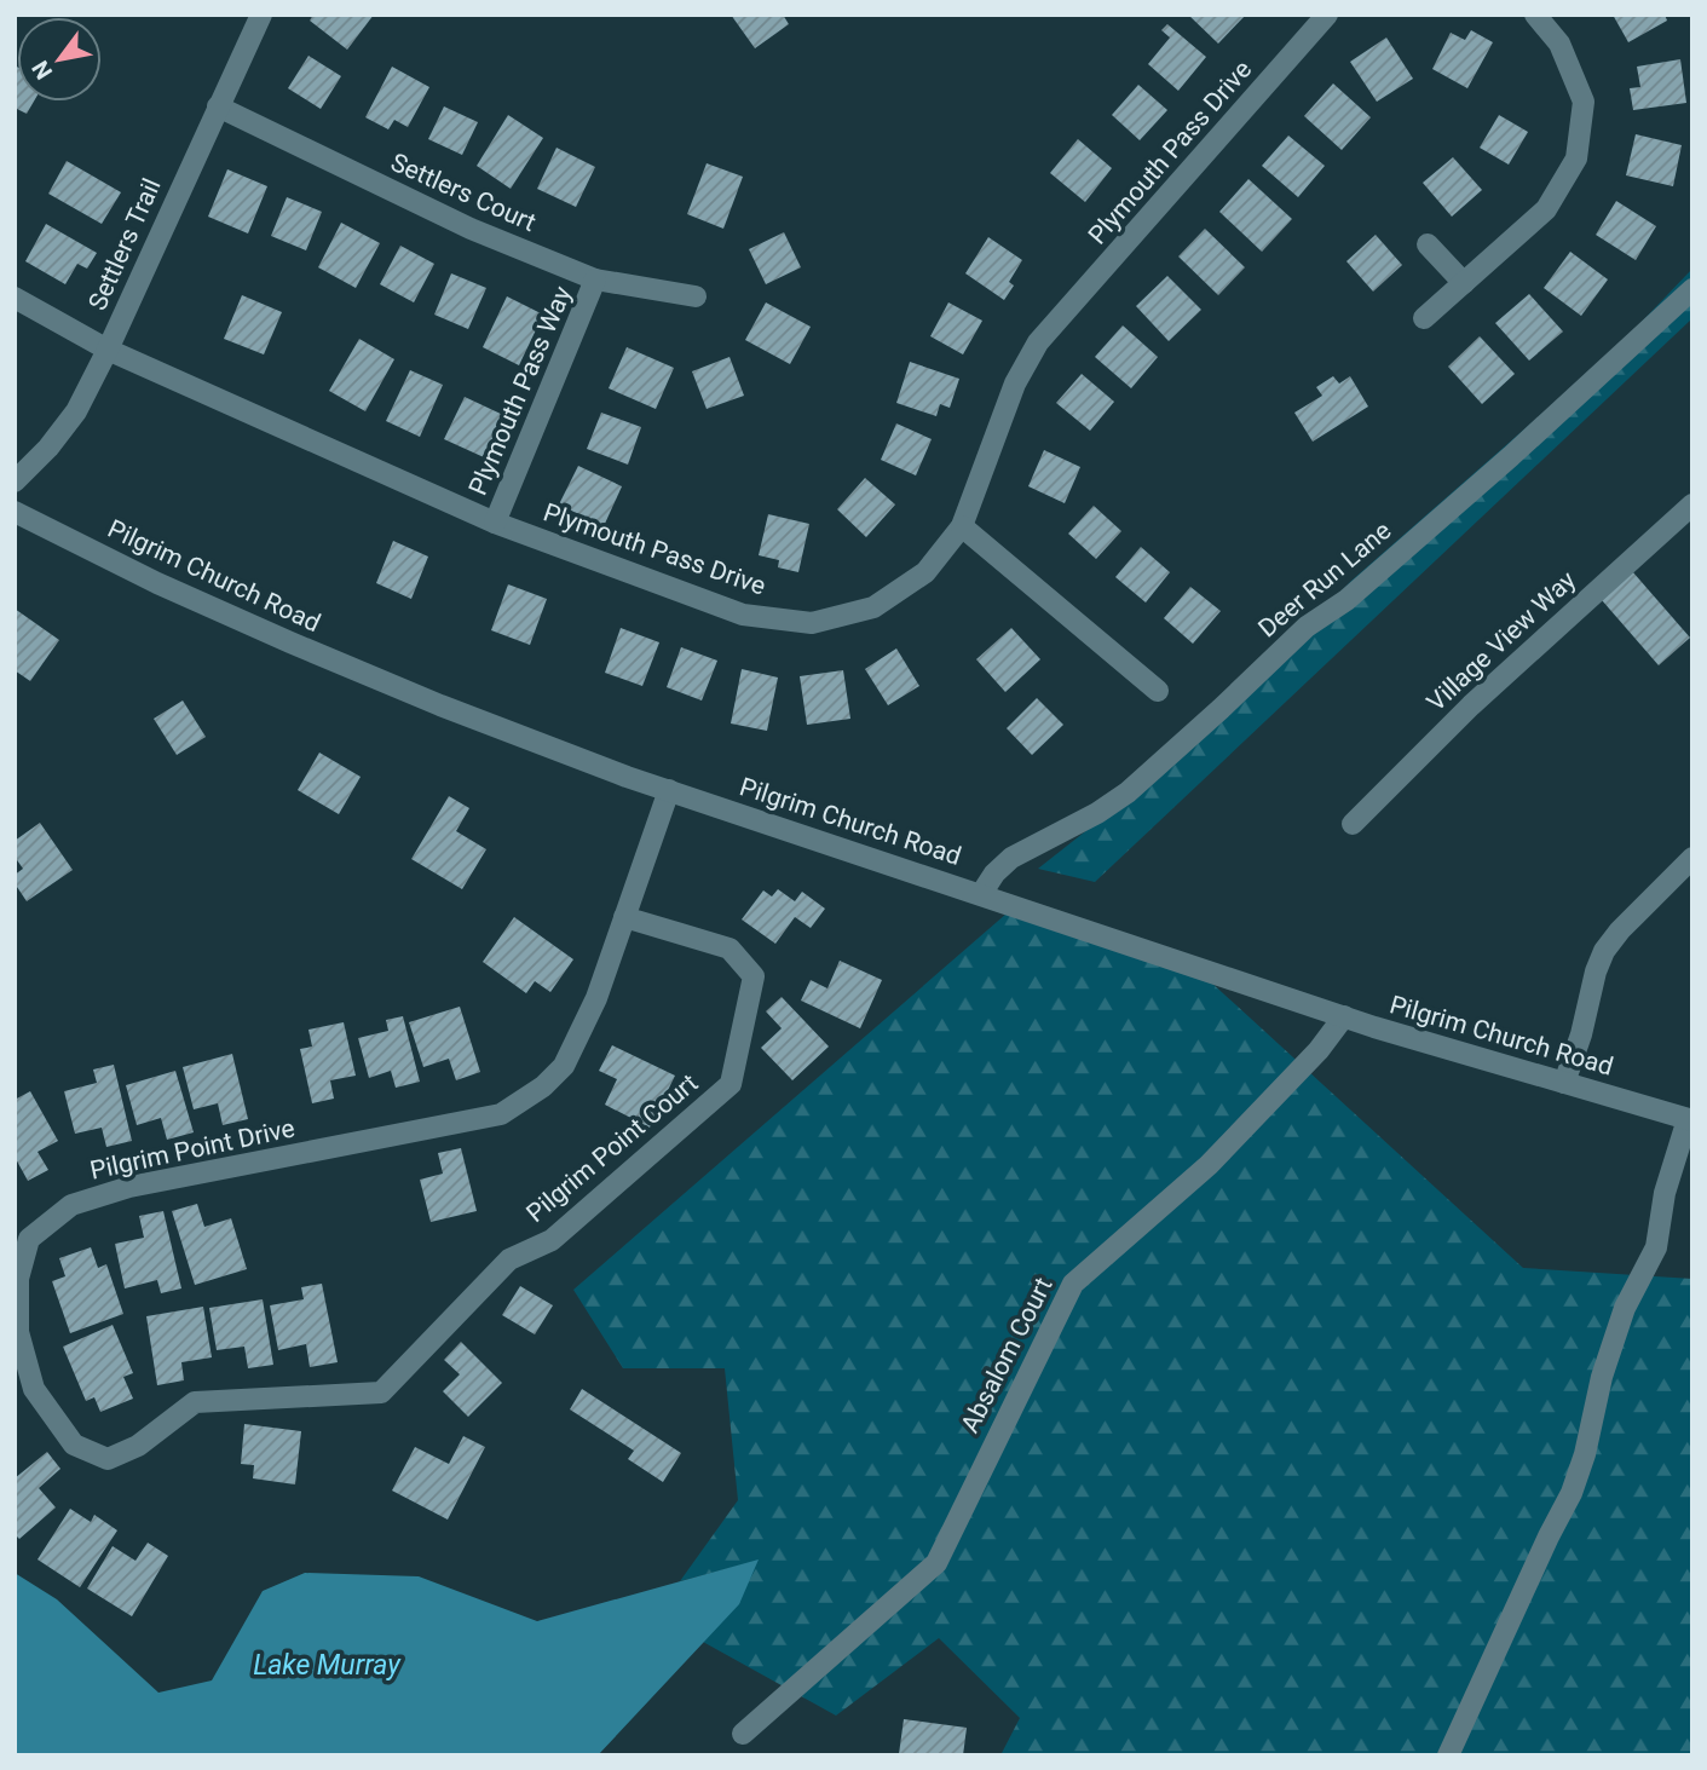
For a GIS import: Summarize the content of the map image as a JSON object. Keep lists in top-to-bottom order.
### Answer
{
  "streets": {
    "street": [
      "Plymouth Pass Drive",
      "Settlers Court",
      "Settlers Trail",
      "Plymouth Pass Way",
      "Pilgrim Church Road",
      "Deer Run Lane",
      "Village View Way",
      "Pilgrim Point Court",
      "Pilgrim Point Drive",
      "Absalom Court"
    ]
  },
  "crossings": [
    ["Plymouth Pass Drive", "Settlers Trail"],
    ["Plymouth Pass Drive", "Plymouth Pass Way"],
    ["Settlers Court", "Settlers Trail"],
    ["Settlers Court", "Plymouth Pass Way"],
    ["Pilgrim Church Road", "Deer Run Lane"],
    ["Pilgrim Church Road", "Pilgrim Point Drive"],
    ["Pilgrim Church Road", "Absalom Court"],
    ["Pilgrim Point Court", "Pilgrim Point Drive"]
  ],
  "water": ["Lake Murray"],
  "north": "bottom left"
}
